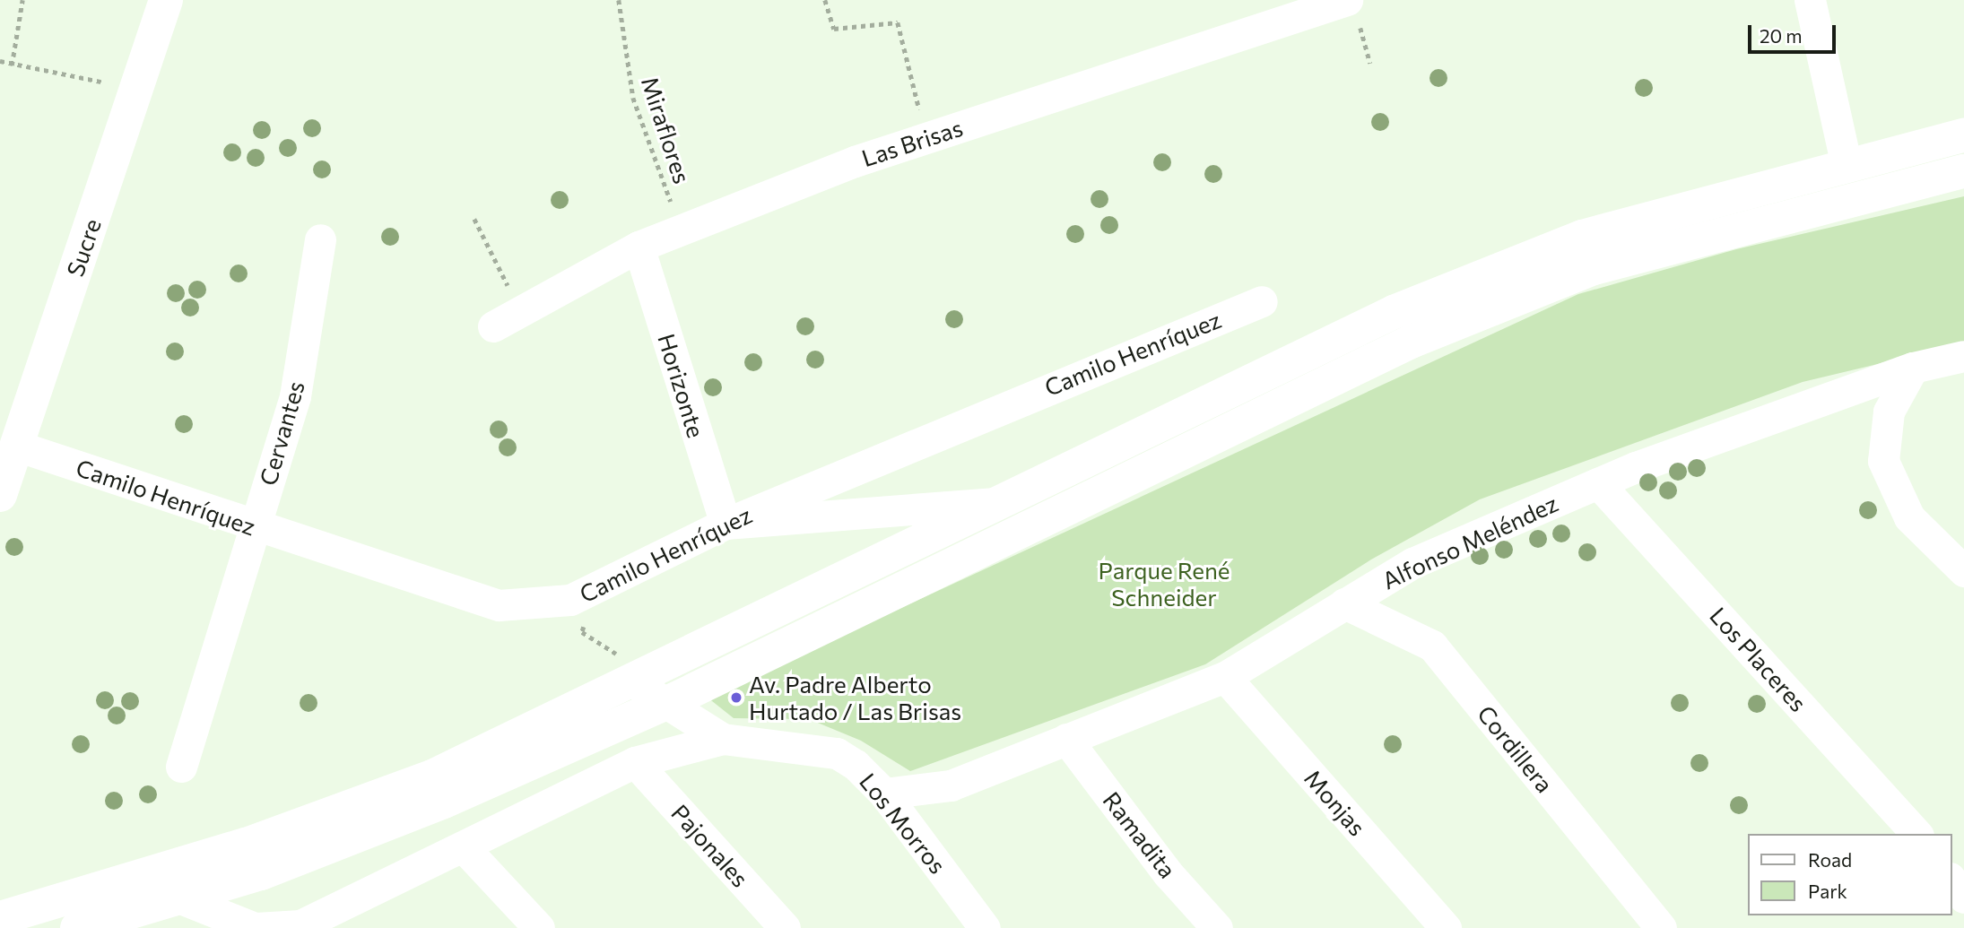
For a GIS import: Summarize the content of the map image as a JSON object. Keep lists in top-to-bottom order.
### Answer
{
  "streets": {
    "main road": ["Sucre"],
    "street": [
      "Las Brisas",
      "Camilo Henríquez",
      "Horizonte",
      "Cervantes",
      "Alfonso Meléndez",
      "Los Placeres",
      "Cordillera",
      "Monjas",
      "Los Morros",
      "Ramadita",
      "Pajonales"
    ],
    "path": ["Miraflores"]
  },
  "crossings": [
    ["Miraflores", "Las Brisas"],
    ["Las Brisas", "Horizonte"],
    ["Sucre", "Camilo Henríquez"],
    ["Camilo Henríquez", "Horizonte"],
    ["Camilo Henríquez", "Cervantes"],
    ["Alfonso Meléndez", "Los Placeres"],
    ["Alfonso Meléndez", "Cordillera"],
    ["Alfonso Meléndez", "Monjas"],
    ["Alfonso Meléndez", "Los Morros"],
    ["Alfonso Meléndez", "Ramadita"]
  ],
  "parks": ["Parque René Schneider"],
  "places": ["Av. Padre Alberto Hurtado / Las Brisas"],
  "legend": ["Road", "Park"],
  "scale_bar": "20 m"
}
